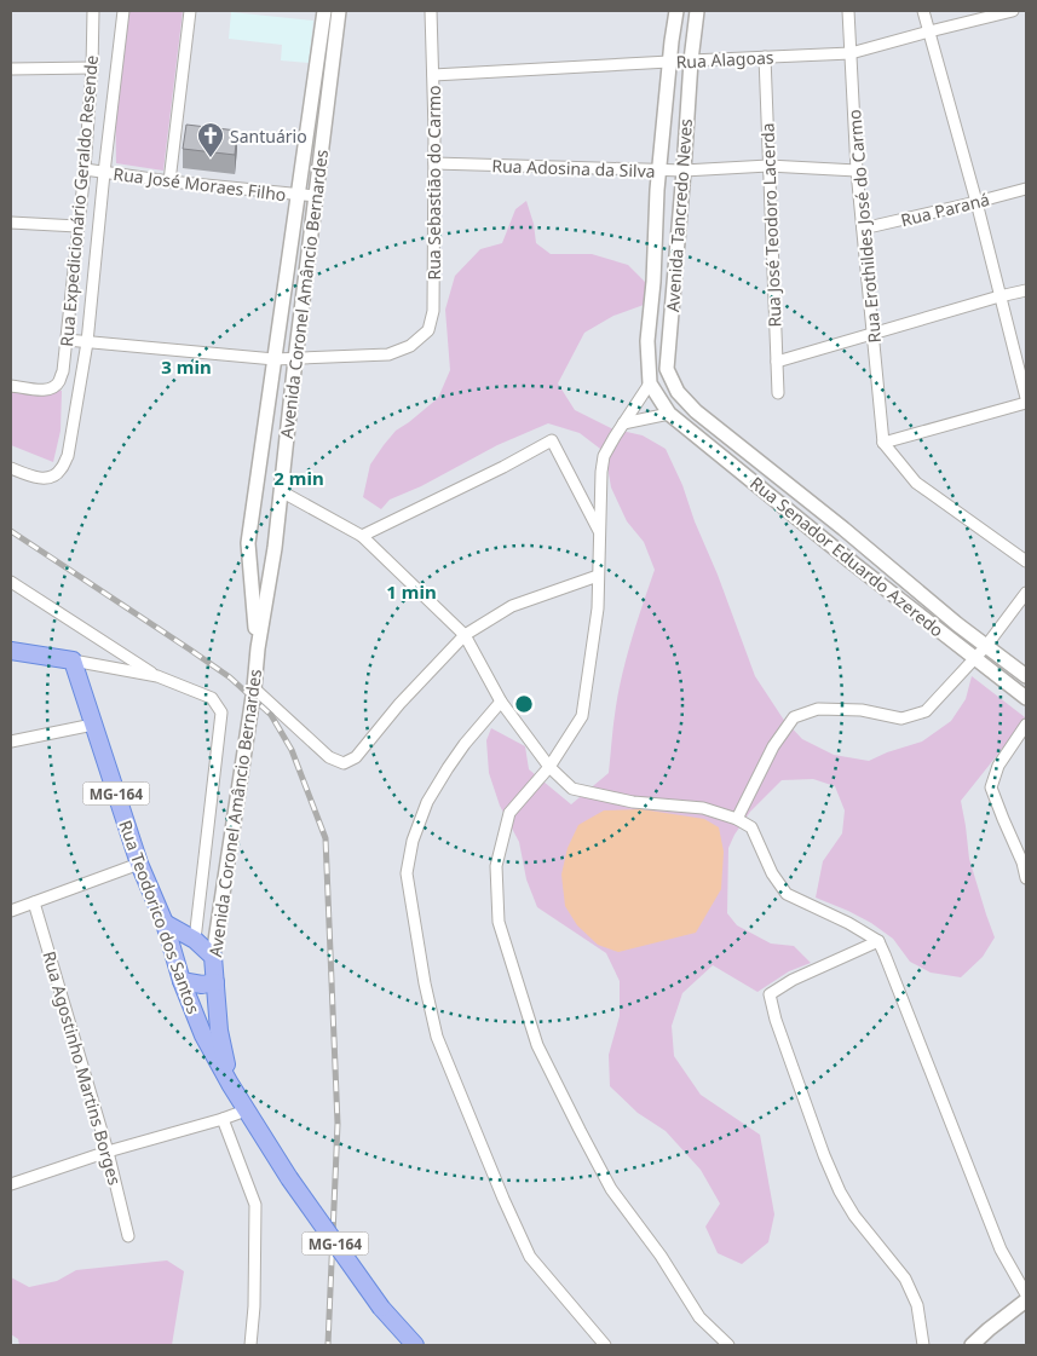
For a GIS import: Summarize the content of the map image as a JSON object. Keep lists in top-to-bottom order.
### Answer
{
  "streets": {
    "main road": ["Avenida Coronel Amâncio Bernardes", "MG-164", "Rua Teodorico dos Santos"],
    "street": [
      "Rua Alagoas",
      "Rua Adosina da Silva",
      "Rua Sebastião do Carmo",
      "Rua José Moraes Filho",
      "Rua Expedicionário Geraldo Resende",
      "Rua Paraná",
      "Avenida Tancredo Neves",
      "Rua José Teodoro Lacerda",
      "Rua Erothildes José do Carmo",
      "Rua Senador Eduardo Azeredo",
      "Rua Agostinho Martins Borges"
    ]
  },
  "crossings": [
    ["Rua Alagoas", "Rua Sebastião do Carmo"],
    ["Rua Alagoas", "Avenida Tancredo Neves"],
    ["Rua Alagoas", "Rua José Teodoro Lacerda"],
    ["Rua Alagoas", "Rua Erothildes José do Carmo"],
    ["Rua Adosina da Silva", "Rua Sebastião do Carmo"],
    ["Rua Adosina da Silva", "Avenida Tancredo Neves"],
    ["Rua Adosina da Silva", "Rua José Teodoro Lacerda"],
    ["Rua Adosina da Silva", "Rua Erothildes José do Carmo"],
    ["Rua Sebastião do Carmo", "Avenida Coronel Amâncio Bernardes"],
    ["Rua José Moraes Filho", "Rua Expedicionário Geraldo Resende"],
    ["Rua José Moraes Filho", "Avenida Coronel Amâncio Bernardes"],
    ["Rua Paraná", "Rua Erothildes José do Carmo"],
    ["Avenida Tancredo Neves", "Rua Senador Eduardo Azeredo"],
    ["Avenida Coronel Amâncio Bernardes", "MG-164"],
    ["Avenida Coronel Amâncio Bernardes", "Rua Teodorico dos Santos"],
    ["MG-164", "Rua Teodorico dos Santos"]
  ],
  "places": {
    "church": ["Santuário"]
  },
  "rings": ["3 min", "2 min", "1 min"]
}
